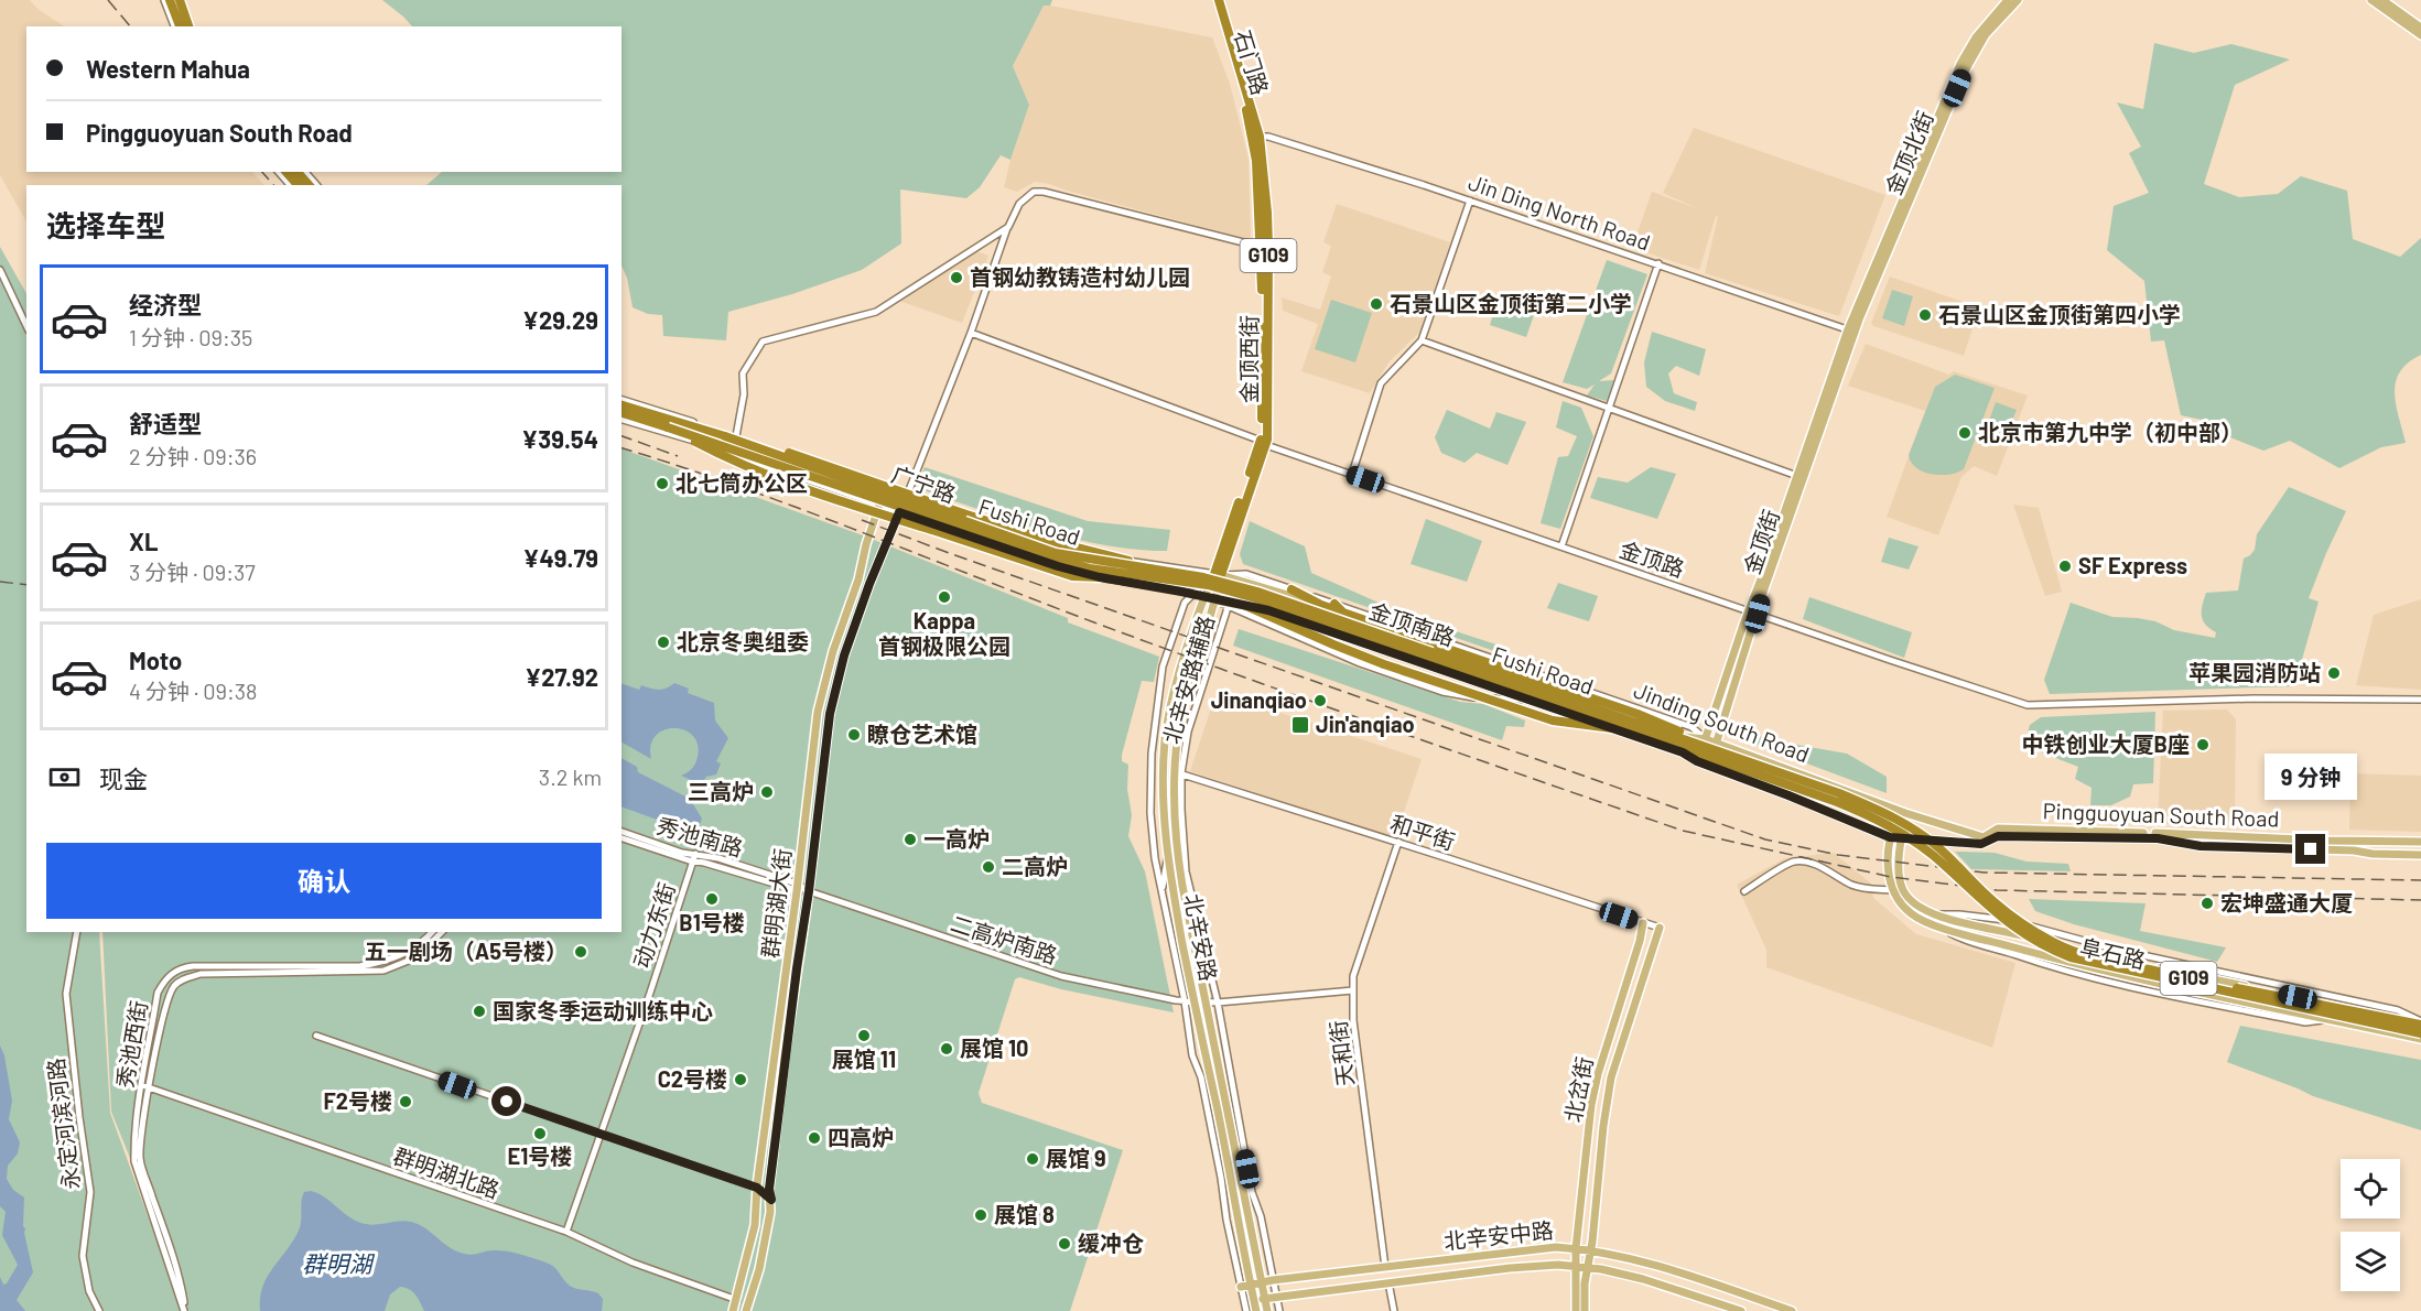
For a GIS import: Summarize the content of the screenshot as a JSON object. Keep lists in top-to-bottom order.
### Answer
{
  "streets": {
    "highway": [
      "石门路",
      "G109",
      "金顶西街",
      "Fushi Road"
    ],
    "main road": [
      "金顶北街",
      "金顶街",
      "金顶南路",
      "Jinding South Road",
      "Pingguoyuan South Road",
      "群明湖大街",
      "北辛安路",
      "阜石路",
      "北岔街",
      "北辛安中路"
    ],
    "street": [
      "Jin Ding North Road",
      "广宁路",
      "金顶路",
      "北辛安路辅路",
      "和平街",
      "秀池南路",
      "动力东街",
      "二高炉南路",
      "秀池西街",
      "天和街",
      "永定河滨河路",
      "群明湖北路"
    ]
  },
  "crossings": [
    ["石门路", "Jin Ding North Road"],
    ["石门路", "金顶西街"],
    ["金顶北街", "Jin Ding North Road"],
    ["金顶北街", "金顶街"],
    ["Jin Ding North Road", "金顶西街"],
    ["Jin Ding North Road", "金顶街"],
    ["金顶西街", "广宁路"],
    ["金顶西街", "金顶路"],
    ["金顶西街", "金顶南路"],
    ["金顶西街", "北辛安路辅路"],
    ["金顶西街", "北辛安路"],
    ["广宁路", "金顶南路"],
    ["广宁路", "北辛安路辅路"],
    ["广宁路", "Jinding South Road"],
    ["广宁路", "群明湖大街"],
    ["广宁路", "北辛安路"],
    ["Fushi Road", "金顶街"],
    ["Fushi Road", "金顶南路"],
    ["Fushi Road", "Jinding South Road"],
    ["Fushi Road", "阜石路"],
    ["金顶街", "金顶路"],
    ["金顶街", "金顶南路"],
    ["金顶街", "Jinding South Road"],
    ["金顶南路", "北辛安路辅路"],
    ["金顶南路", "Jinding South Road"],
    ["金顶南路", "北辛安路"],
    ["北辛安路辅路", "Jinding South Road"],
    ["北辛安路辅路", "和平街"],
    ["北辛安路辅路", "北辛安路"],
    ["北辛安路辅路", "二高炉南路"],
    ["北辛安路辅路", "北辛安中路"],
    ["Jinding South Road", "Pingguoyuan South Road"],
    ["Jinding South Road", "北辛安路"],
    ["Jinding South Road", "阜石路"],
    ["Pingguoyuan South Road", "阜石路"],
    ["和平街", "北辛安路"],
    ["和平街", "天和街"],
    ["和平街", "北岔街"],
    ["秀池南路", "群明湖大街"],
    ["秀池南路", "动力东街"],
    ["秀池南路", "二高炉南路"],
    ["群明湖大街", "二高炉南路"],
    ["群明湖大街", "群明湖北路"],
    ["动力东街", "群明湖北路"],
    ["北辛安路", "二高炉南路"],
    ["北辛安路", "北辛安中路"],
    ["二高炉南路", "天和街"],
    ["秀池西街", "群明湖北路"],
    ["天和街", "北辛安中路"],
    ["北岔街", "北辛安中路"]
  ],
  "water": ["群明湖"],
  "places": {
    "other": [
      "首钢幼教铸造村幼儿园",
      "石景山区金顶街第二小学",
      "石景山区金顶街第四小学",
      "北京市第九中学（初中部）",
      "北七筒办公区",
      "SF Express",
      "Kappa 首钢极限公园",
      "北京冬奥组委",
      "苹果园消防站",
      "Jinanqiao",
      "瞭仓艺术馆",
      "中铁创业大厦B座",
      "三高炉",
      "一高炉",
      "二高炉",
      "B1号楼",
      "宏坤盛通大厦",
      "五一剧场（A5号楼）",
      "国家冬季运动训练中心",
      "展馆 11",
      "展馆 10",
      "C2号楼",
      "F2号楼",
      "E1号楼",
      "四高炉",
      "展馆 9",
      "展馆 8",
      "缓冲仓"
    ],
    "transit": ["Jin'anqiao"]
  },
  "page": {
    "banner": ["Western Mahua", "Pingguoyuan South Road"],
    "heading": "选择车型",
    "list": [
      {
        "name": "经济型",
        "note": "1 分钟 · 09:35",
        "value": "¥29.29"
      },
      {
        "name": "舒适型",
        "note": "2 分钟 · 09:36",
        "value": "¥39.54"
      },
      {
        "name": "XL",
        "note": "3 分钟 · 09:37",
        "value": "¥49.79"
      },
      {
        "name": "Moto",
        "note": "4 分钟 · 09:38",
        "value": "¥27.92"
      }
    ],
    "pay": ["现金", "3.2 km"],
    "bubble": "9 分钟",
    "buttons": "确认"
  }
}
